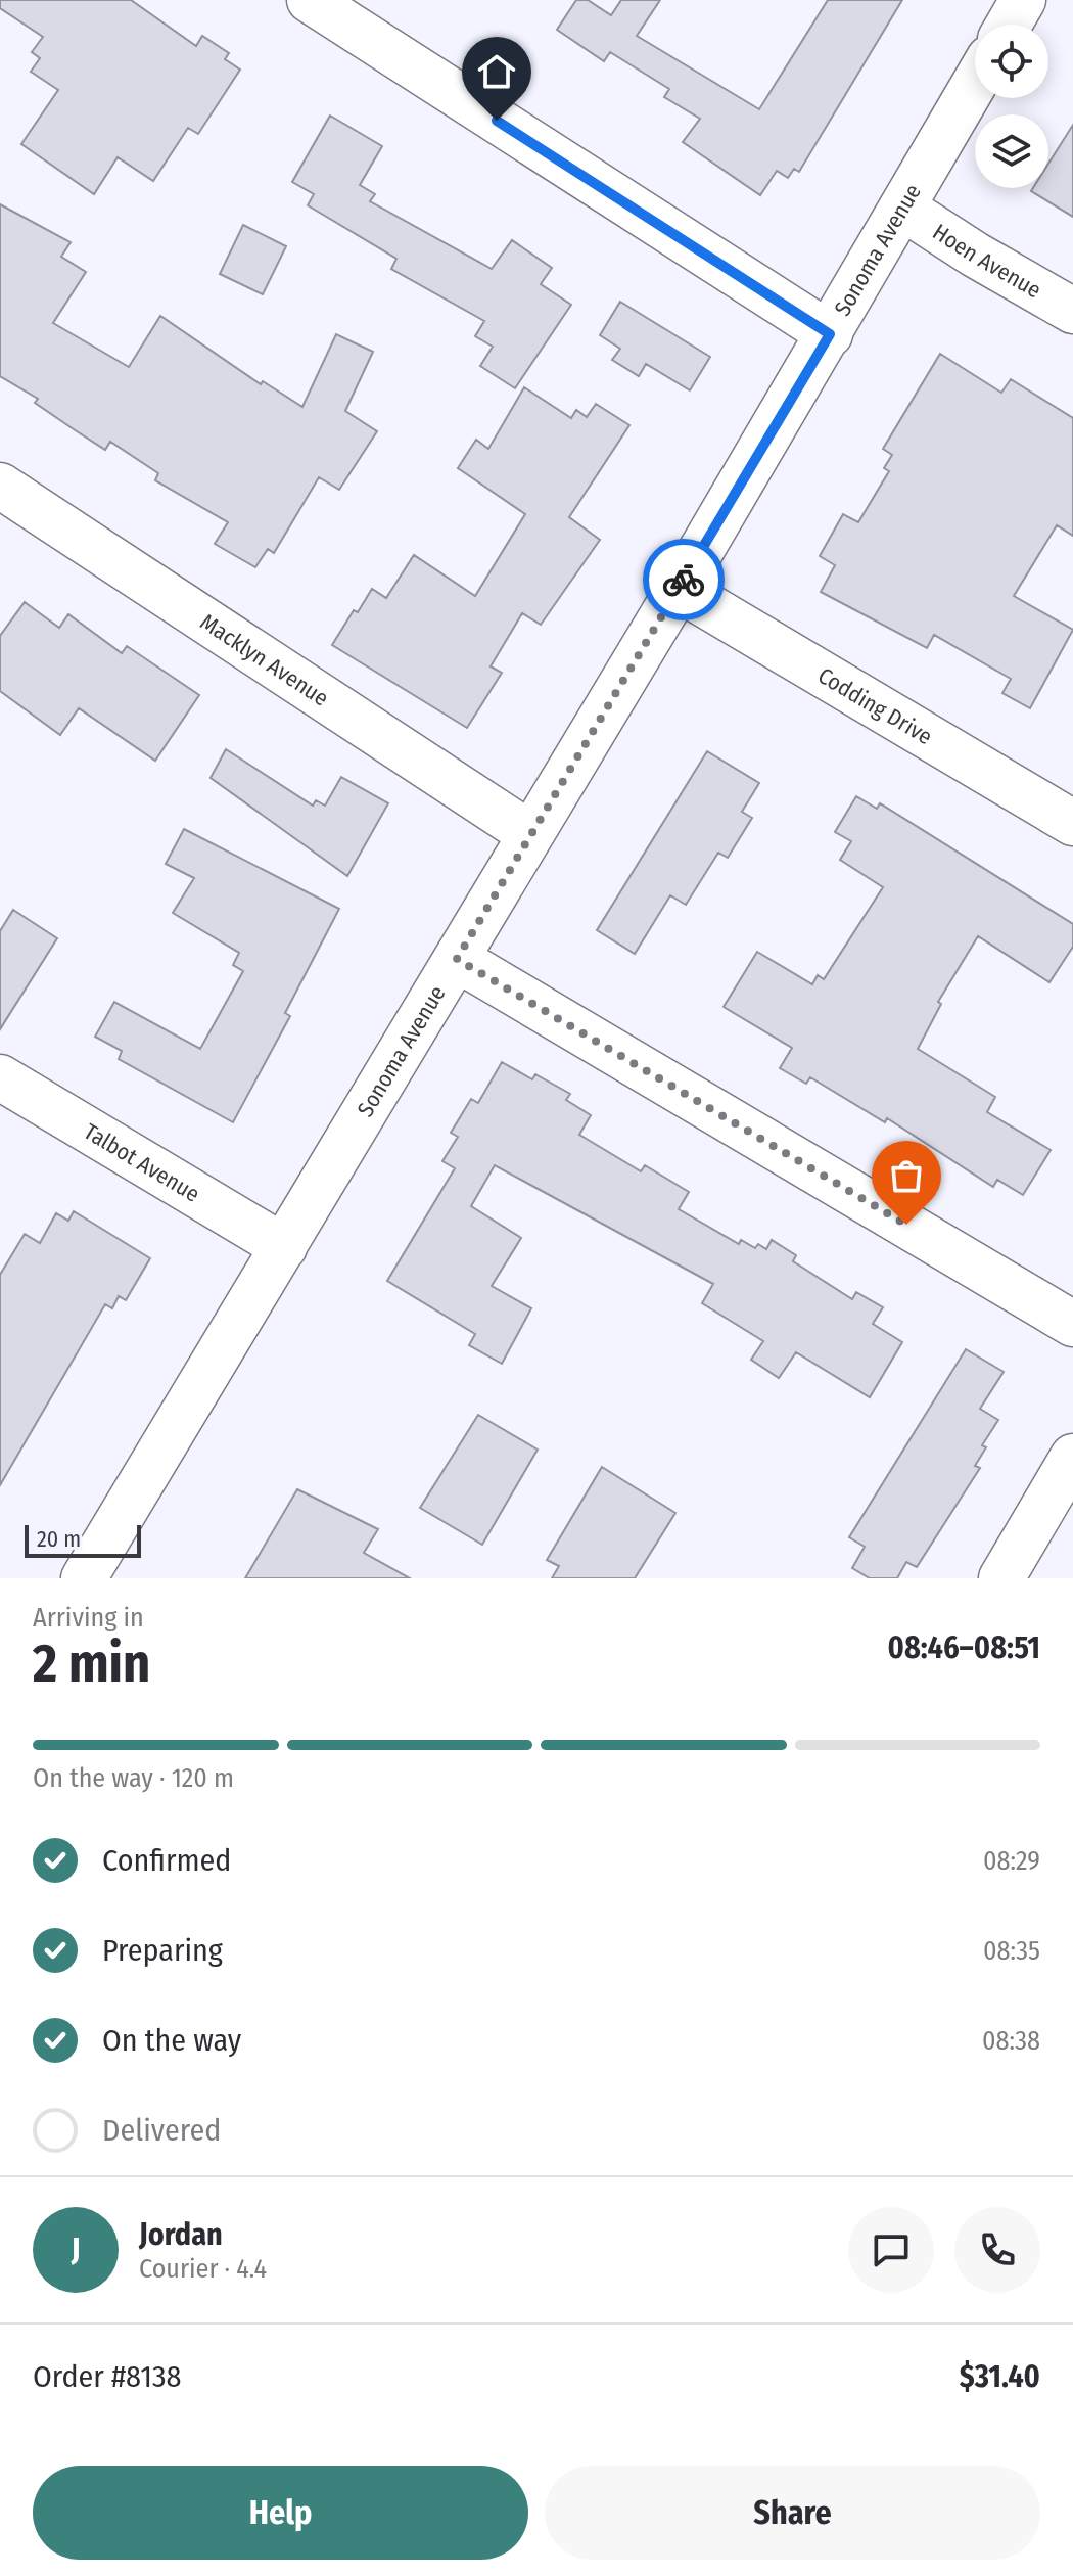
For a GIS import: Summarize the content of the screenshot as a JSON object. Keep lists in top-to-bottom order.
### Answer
{
  "streets": {
    "street": [
      "Sonoma Avenue",
      "Hoen Avenue",
      "Macklyn Avenue",
      "Codding Drive",
      "Talbot Avenue"
    ]
  },
  "crossings": [
    ["Sonoma Avenue", "Hoen Avenue"],
    ["Sonoma Avenue", "Macklyn Avenue"],
    ["Sonoma Avenue", "Codding Drive"],
    ["Sonoma Avenue", "Talbot Avenue"]
  ],
  "scale_bar": "20 m",
  "page": {
    "scale": "20 m",
    "heading": ["2 min", "Arriving in", "08:46–08:51"],
    "panel": [
      "Jordan",
      "Courier · 4.4",
      "Order #8138",
      "$31.40"
    ],
    "bar": "On the way · 120 m",
    "list": [
      ["Confirmed", "08:29"],
      ["Preparing", "08:35"],
      ["On the way", "08:38"],
      "Delivered"
    ],
    "round": "J",
    "buttons": ["Help", "Share"]
  }
}
